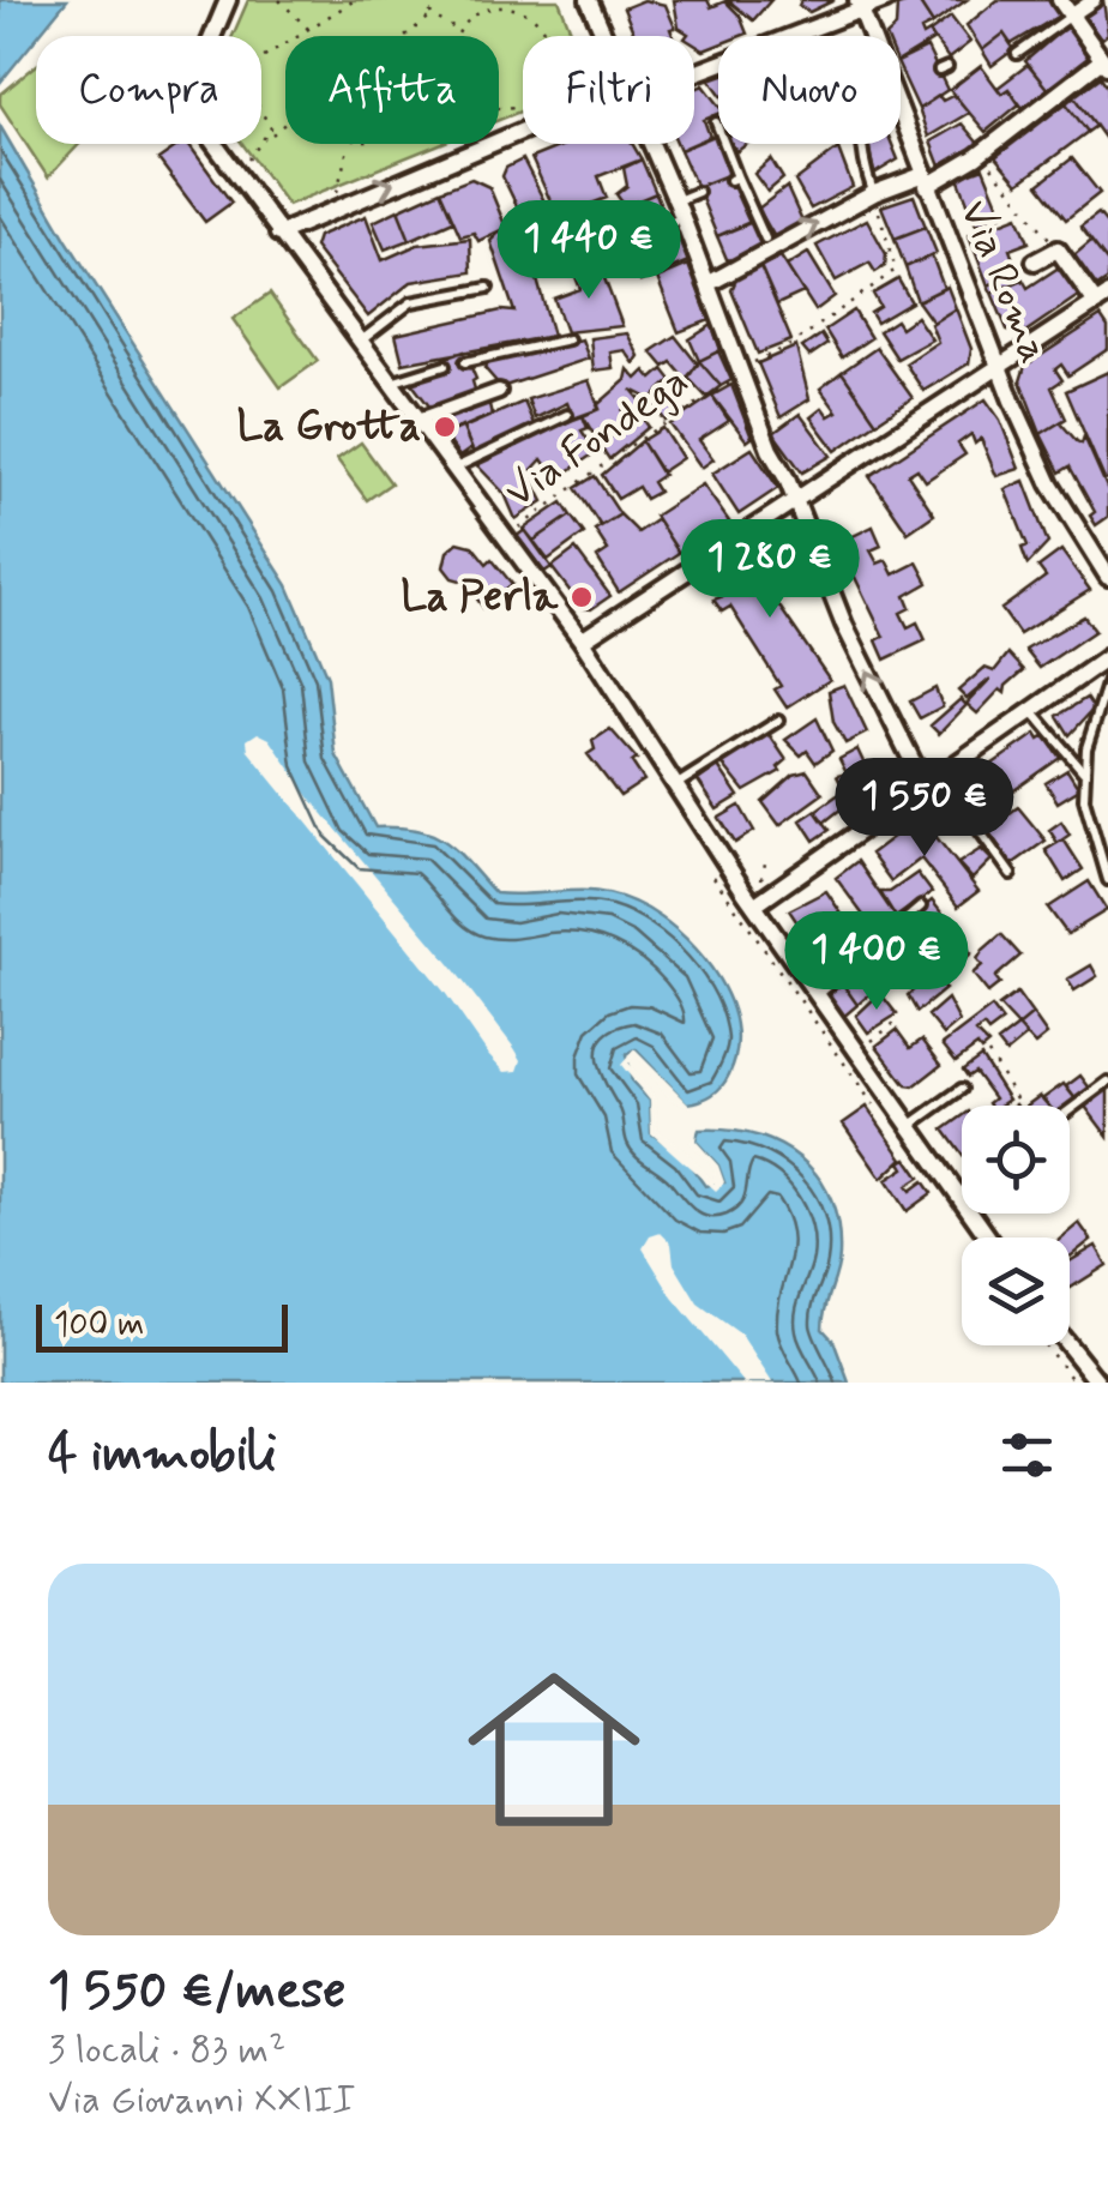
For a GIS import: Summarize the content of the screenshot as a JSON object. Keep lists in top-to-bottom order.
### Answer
{
  "streets": {
    "street": ["Via Roma"],
    "path": ["Via Fondega"]
  },
  "places": ["La Grotta", "La Perla"],
  "scale_bar": "100 m",
  "page": {
    "chip": [
      "Compra",
      "Affitta",
      "Filtri",
      "Nuovo"
    ],
    "price": [
      "1 440 €",
      "1 280 €",
      "1 550 €",
      "1 400 €"
    ],
    "scale": "100 m",
    "heading": "4 immobili",
    "list": [
      {
        "name": "1 550 €/mese",
        "note": "3 locali · 83 m² · Via Giovanni XXIII"
      }
    ]
  }
}
